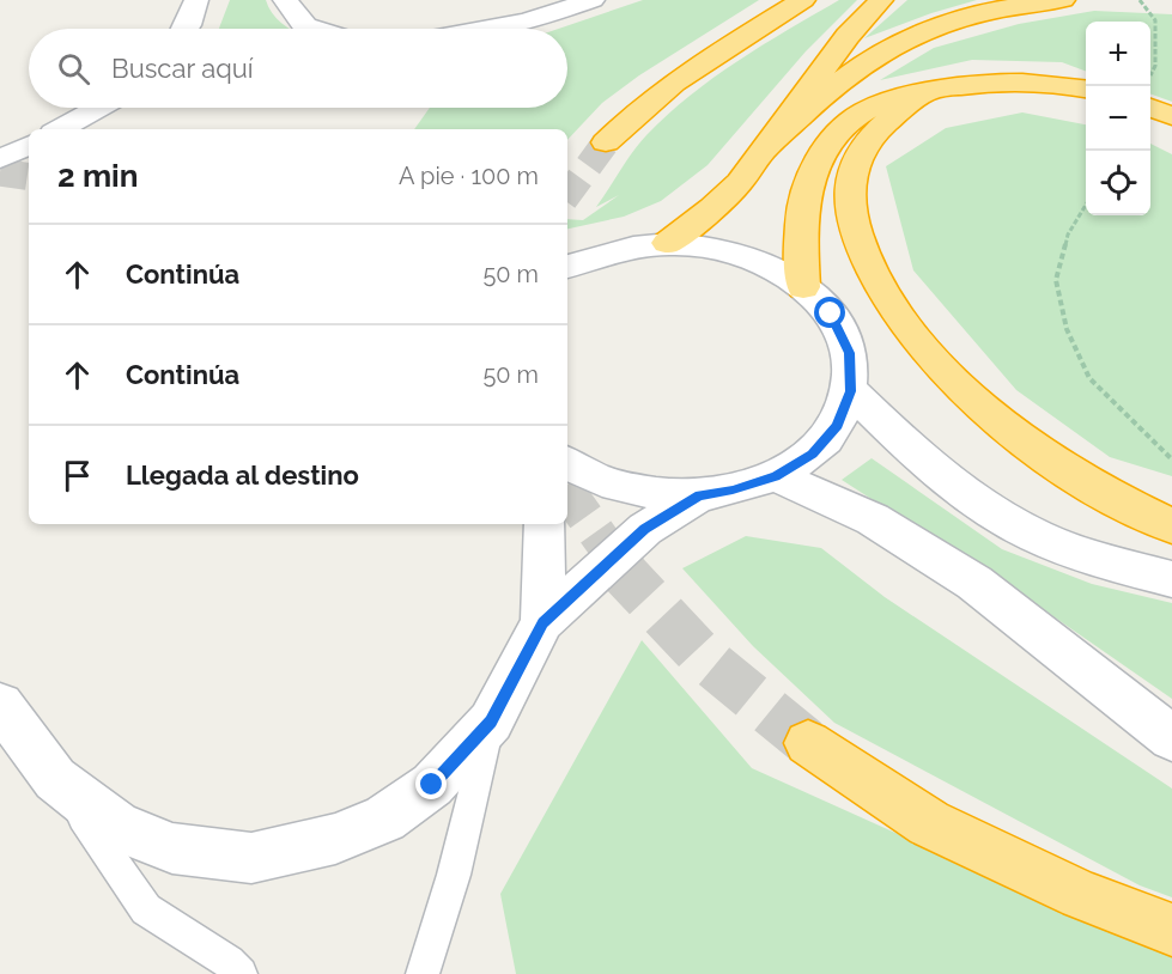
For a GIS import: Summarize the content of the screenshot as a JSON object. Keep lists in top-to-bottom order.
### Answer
{
  "page": {
    "map_buttons": ["+", "−"],
    "search": "Buscar aquí",
    "heading": ["2 min", "A pie · 100 m"],
    "list": [
      ["Continúa", "50 m"],
      ["Continúa", "50 m"],
      "Llegada al destino"
    ]
  }
}
